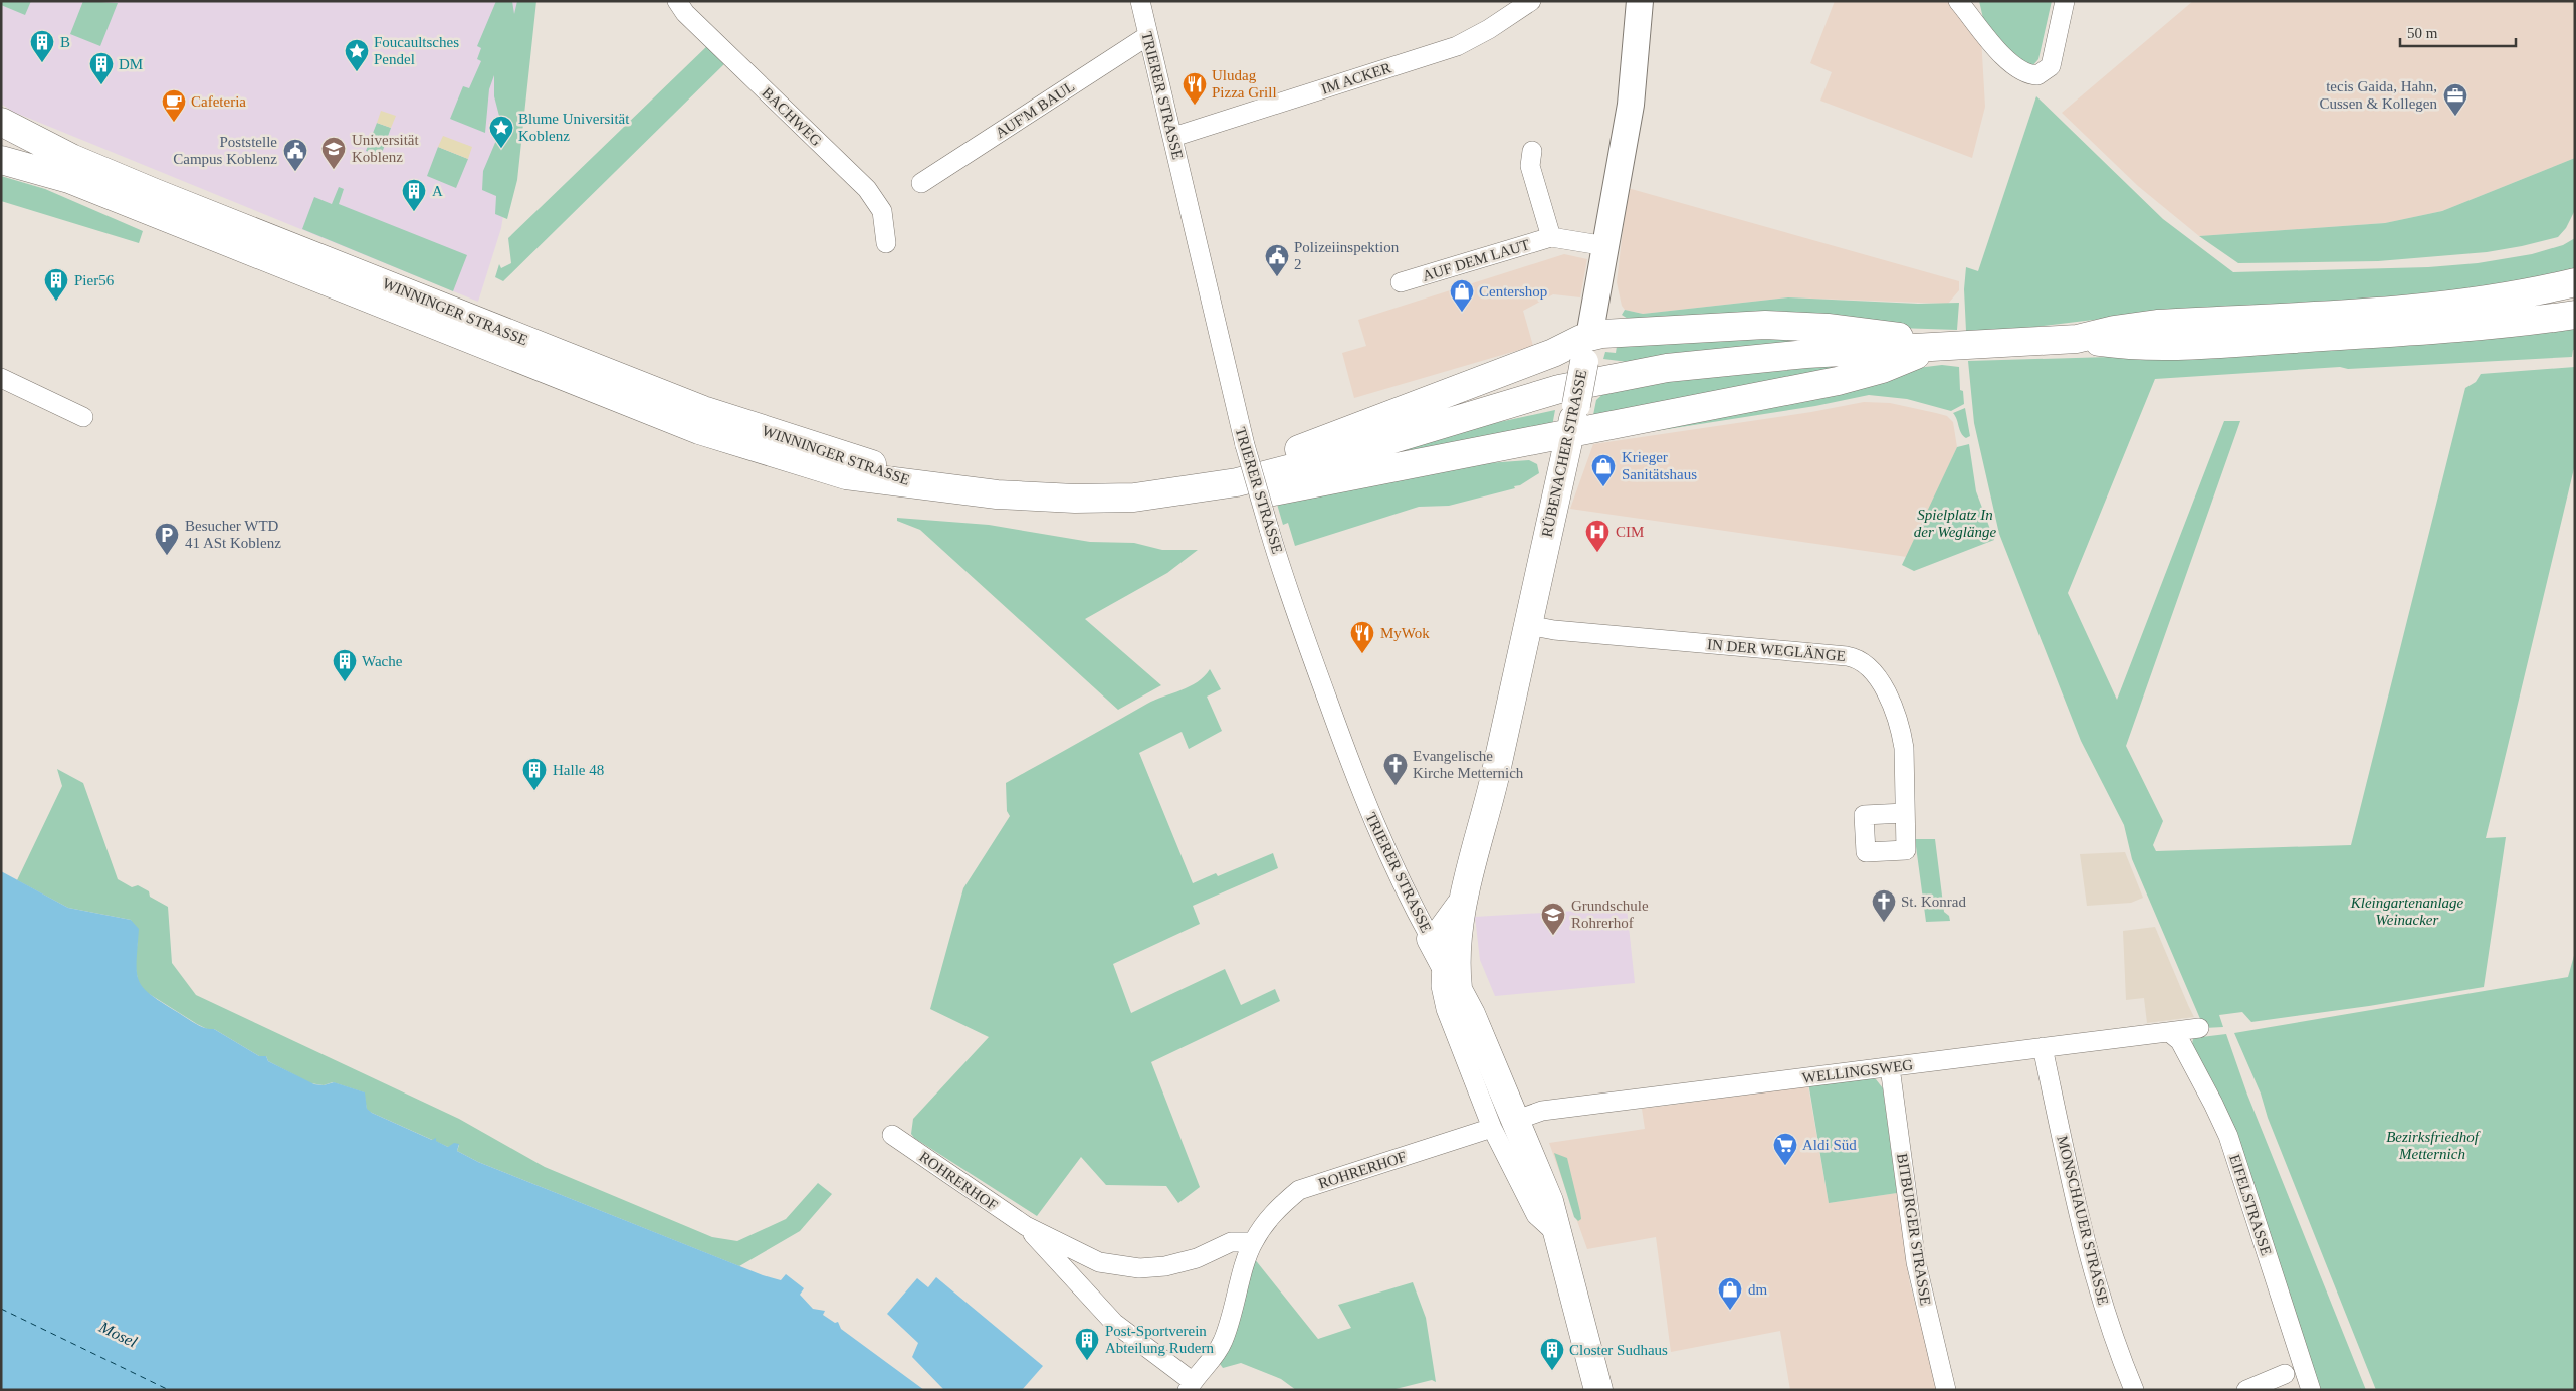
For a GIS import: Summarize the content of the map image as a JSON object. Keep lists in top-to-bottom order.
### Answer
{
  "streets": {
    "main road": ["TRIERER STRASSE", "WINNINGER STRASSE", "RÜBENACHER STRASSE"],
    "street": [
      "IM ACKER",
      "AUF'M BAUL",
      "BACHWEG",
      "AUF DEM LAUT",
      "IN DER WEGLÄNGE",
      "WELLINGSWEG",
      "ROHRERHOF",
      "EIFELSTRASSE",
      "MONSCHAUER STRASSE",
      "BITBURGER STRASSE"
    ]
  },
  "crossings": [
    ["IM ACKER", "TRIERER STRASSE"],
    ["TRIERER STRASSE", "AUF'M BAUL"],
    ["TRIERER STRASSE", "RÜBENACHER STRASSE"],
    ["TRIERER STRASSE", "WELLINGSWEG"],
    ["TRIERER STRASSE", "ROHRERHOF"],
    ["AUF DEM LAUT", "RÜBENACHER STRASSE"],
    ["RÜBENACHER STRASSE", "IN DER WEGLÄNGE"],
    ["WELLINGSWEG", "ROHRERHOF"],
    ["WELLINGSWEG", "EIFELSTRASSE"],
    ["WELLINGSWEG", "MONSCHAUER STRASSE"],
    ["WELLINGSWEG", "BITBURGER STRASSE"]
  ],
  "water": ["Mosel"],
  "parks": ["Spielplatz In der Weglänge", "Kleingartenanlage Weinacker", "Bezirksfriedhof Metternich"],
  "places": {
    "building": [
      "B",
      "DM",
      "A",
      "Pier56",
      "Wache",
      "Halle 48",
      "Post-Sportverein Abteilung Rudern",
      "Closter Sudhaus"
    ],
    "place": ["Foucaultsches Pendel", "Blume Universität Koblenz"],
    "restaurant": ["Uludag Pizza Grill", "MyWok"],
    "office": ["tecis Gaida, Hahn, Cussen & Kollegen"],
    "cafe": ["Cafeteria"],
    "school or university": ["Universität Koblenz", "Grundschule Rohrerhof"],
    "public building": ["Poststelle Campus Koblenz", "Polizeiinspektion 2"],
    "shop": ["Centershop", "Krieger Sanitätshaus", "dm"],
    "hospital": ["CIM"],
    "parking": ["Besucher WTD 41 ASt Koblenz"],
    "church": ["Evangelische Kirche Metternich", "St. Konrad"],
    "supermarket": ["Aldi Süd"]
  },
  "scale_bar": "50 m"
}
